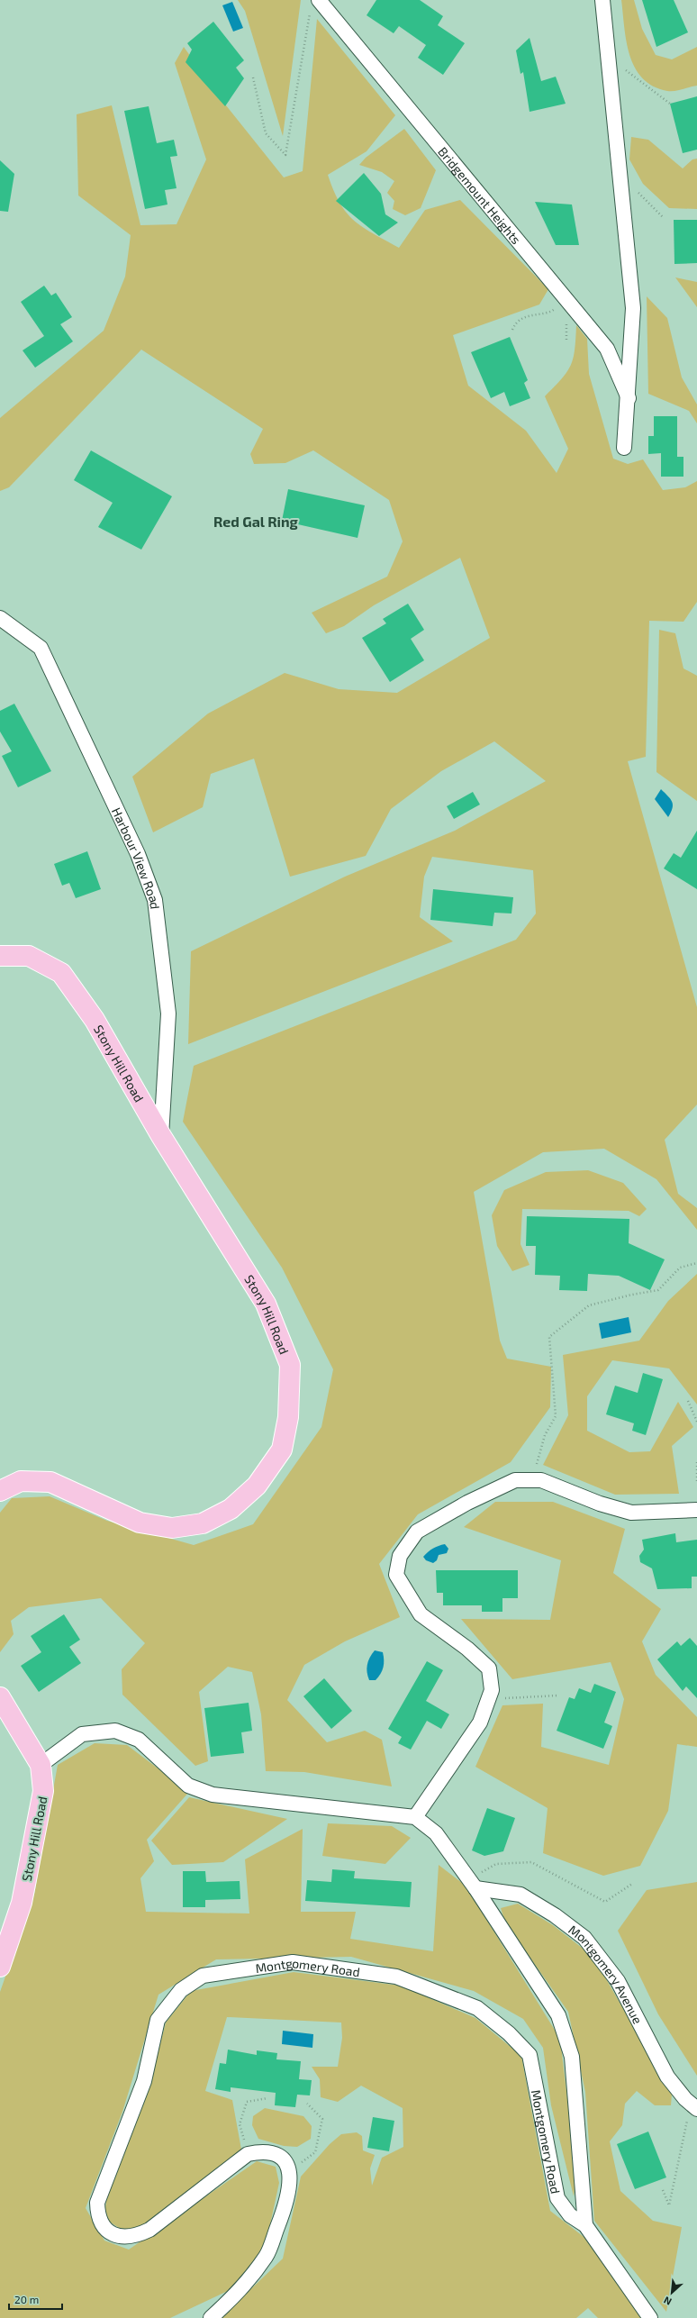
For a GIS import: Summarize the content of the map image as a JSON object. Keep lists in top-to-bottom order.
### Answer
{
  "streets": {
    "main road": ["Stony Hill Road"],
    "street": [
      "Bridgemount Heights",
      "Harbour View Road",
      "Montgomery Road",
      "Montgomery Avenue"
    ]
  },
  "crossings": [
    ["Harbour View Road", "Stony Hill Road"],
    ["Montgomery Road", "Montgomery Avenue"]
  ],
  "districts": ["Red Gal Ring"],
  "scale_bar": "20 m",
  "north": "bottom left"
}
